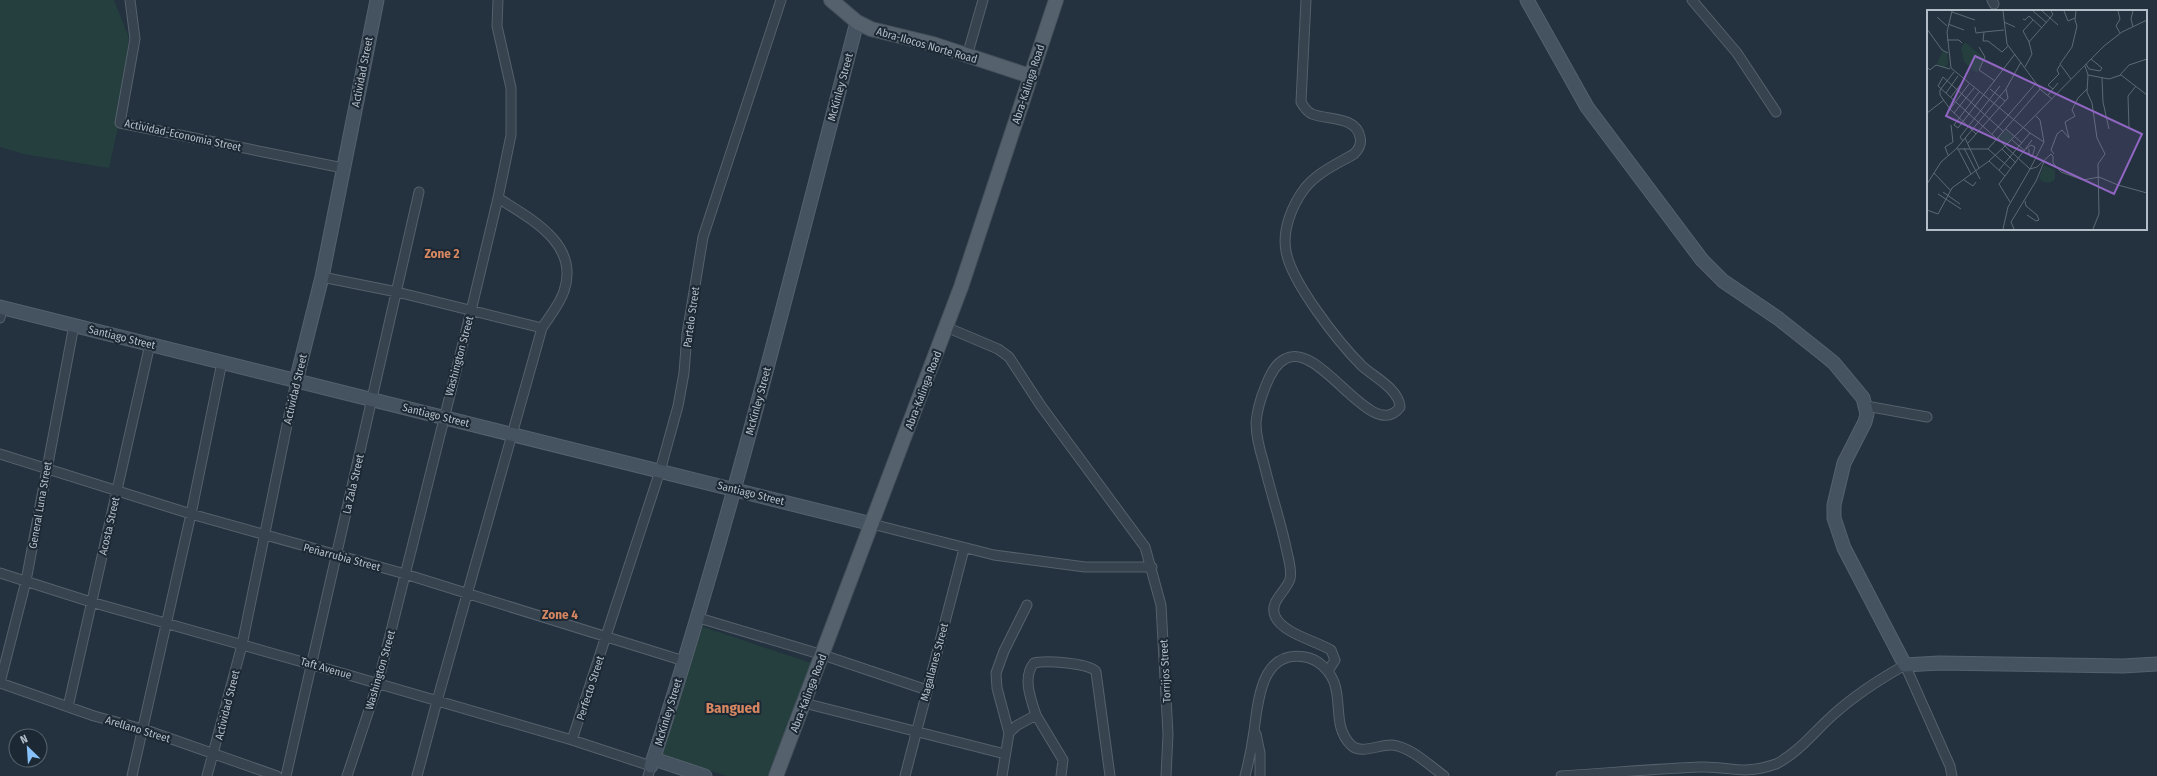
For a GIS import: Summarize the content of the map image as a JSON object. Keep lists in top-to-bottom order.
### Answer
{
  "streets": {
    "main road": ["Abra-Ilocos Norte Road", "Abra-Kalinga Road"],
    "street": [
      "Actividad Street",
      "McKinley Street",
      "Actividad-Economia Street",
      "Partelo Street",
      "Santiago Street",
      "Washington Street",
      "La Zala Street",
      "General Luna Street",
      "Acosta Street",
      "Peñarrubia Street",
      "Magallanes Street",
      "Taft Avenue",
      "Torrijos Street",
      "Perfecto Street",
      "Arellano Street"
    ]
  },
  "crossings": [
    ["Abra-Ilocos Norte Road", "Abra-Kalinga Road"],
    ["Abra-Ilocos Norte Road", "McKinley Street"],
    ["Actividad Street", "Actividad-Economia Street"],
    ["Actividad Street", "Santiago Street"],
    ["Actividad Street", "Peñarrubia Street"],
    ["Actividad Street", "Taft Avenue"],
    ["Actividad Street", "Arellano Street"],
    ["Abra-Kalinga Road", "Santiago Street"],
    ["Abra-Kalinga Road", "Torrijos Street"],
    ["McKinley Street", "Santiago Street"],
    ["McKinley Street", "Peñarrubia Street"],
    ["McKinley Street", "Taft Avenue"],
    ["Partelo Street", "Santiago Street"],
    ["Partelo Street", "Peñarrubia Street"],
    ["Partelo Street", "Perfecto Street"],
    ["Santiago Street", "Washington Street"],
    ["Santiago Street", "La Zala Street"],
    ["Santiago Street", "General Luna Street"],
    ["Santiago Street", "Acosta Street"],
    ["Washington Street", "Peñarrubia Street"],
    ["Washington Street", "Taft Avenue"],
    ["La Zala Street", "Peñarrubia Street"],
    ["La Zala Street", "Taft Avenue"],
    ["General Luna Street", "Peñarrubia Street"],
    ["General Luna Street", "Taft Avenue"],
    ["General Luna Street", "Arellano Street"],
    ["Acosta Street", "Peñarrubia Street"],
    ["Acosta Street", "Taft Avenue"],
    ["Acosta Street", "Arellano Street"],
    ["Peñarrubia Street", "Perfecto Street"],
    ["Taft Avenue", "Perfecto Street"]
  ],
  "districts": ["Zone 2", "Zone 4", "Bangued"],
  "north": "top left"
}
